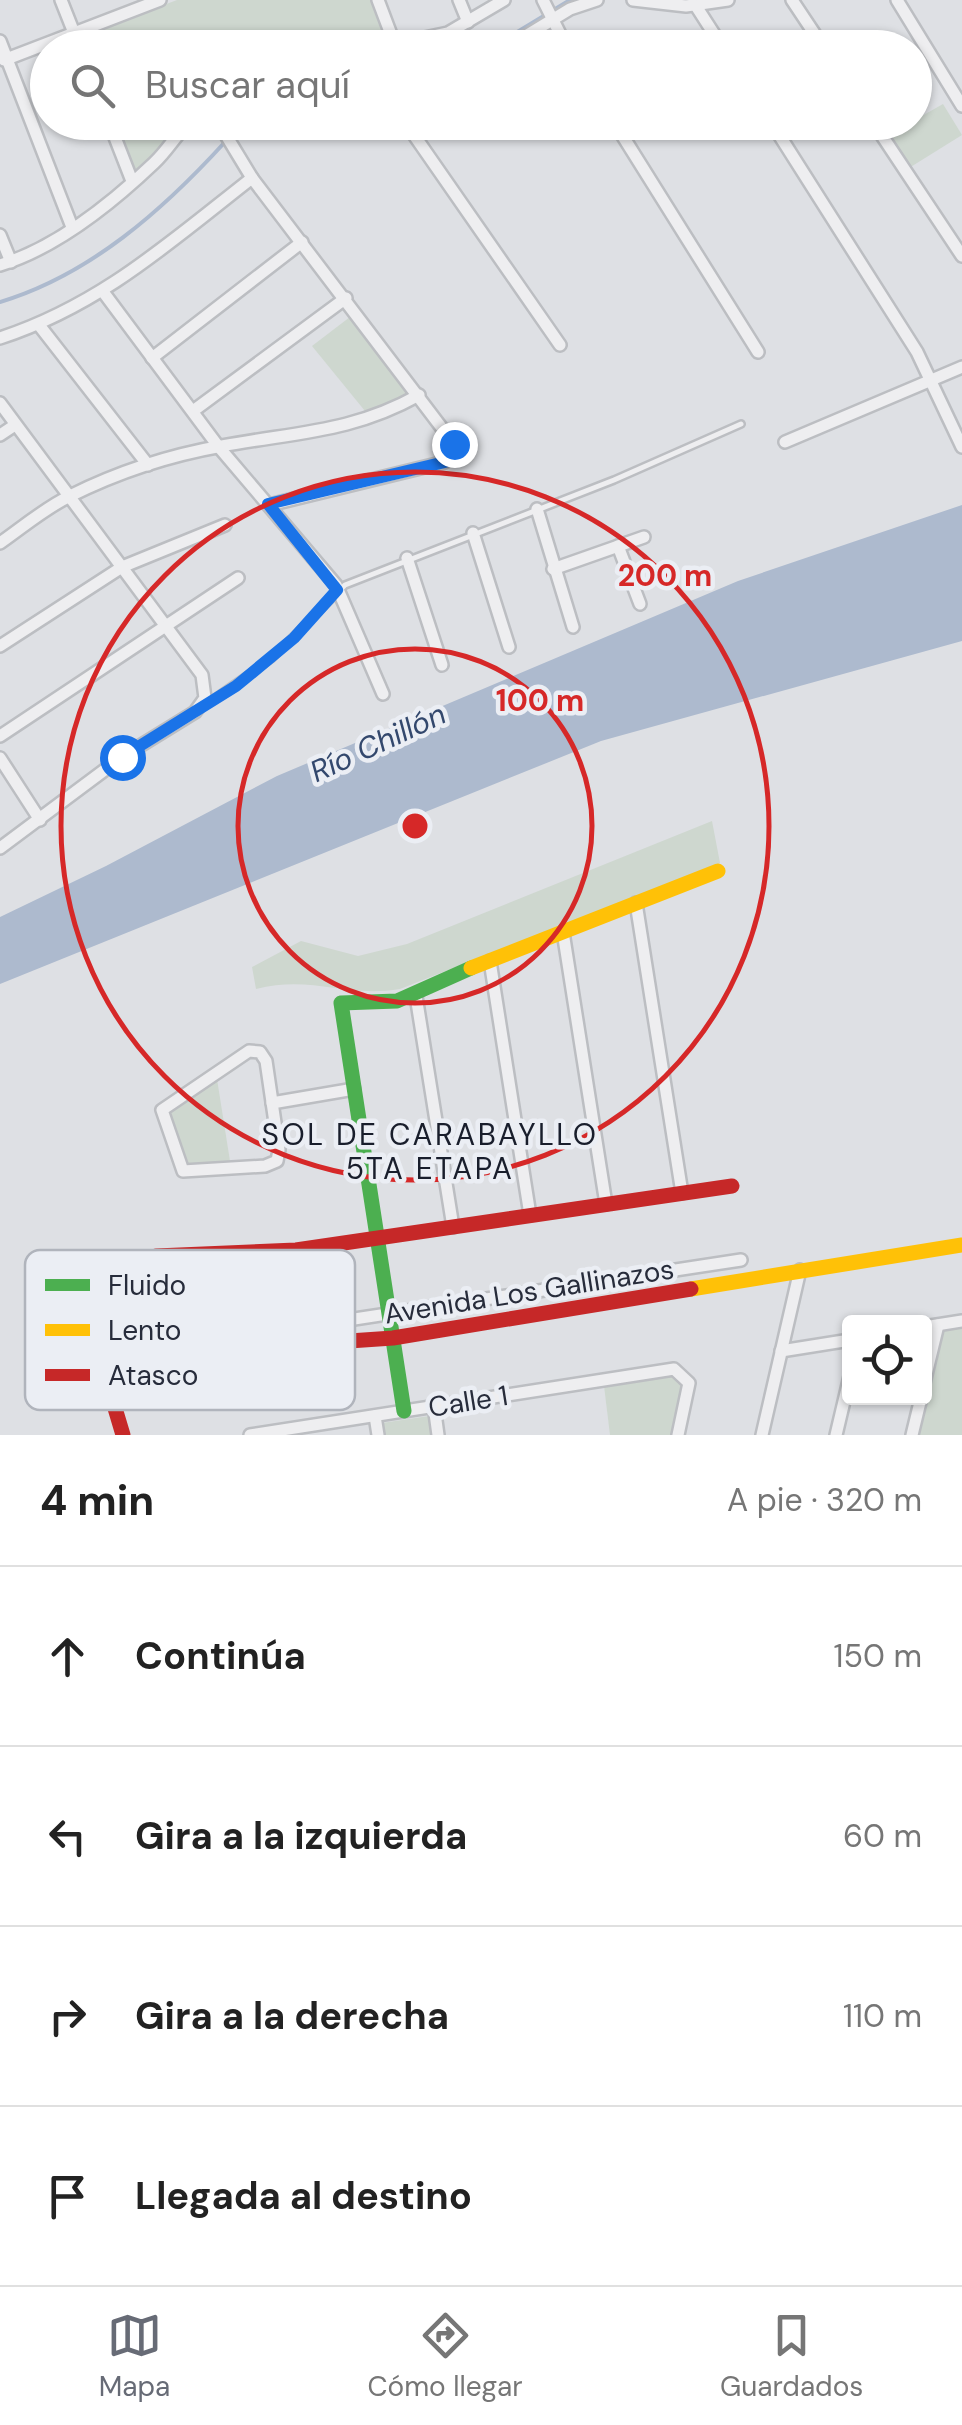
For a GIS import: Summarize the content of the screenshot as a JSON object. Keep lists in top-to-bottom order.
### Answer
{
  "streets": {
    "street": ["Avenida Los Gallinazos", "Calle 1"]
  },
  "districts": ["SOL DE CARABAYLLO 5TA ETAPA"],
  "water": ["Río Chillón"],
  "legend": ["Fluido", "Lento", "Atasco"],
  "page": {
    "search": "Buscar aquí",
    "heading": ["4 min", "A pie · 320 m"],
    "list": [
      ["Continúa", "150 m"],
      ["Gira a la izquierda", "60 m"],
      ["Gira a la derecha", "110 m"],
      "Llegada al destino"
    ],
    "nav": ["Mapa", "Cómo llegar", "Guardados"]
  },
  "rings": ["200 m", "100 m"]
}
